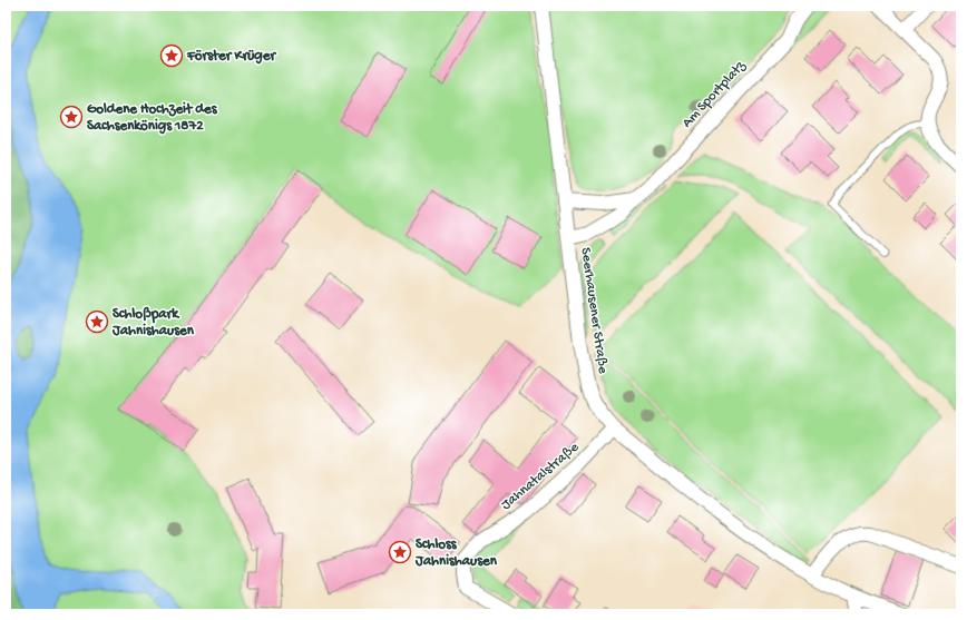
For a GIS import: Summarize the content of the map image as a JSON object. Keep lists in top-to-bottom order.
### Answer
{
  "streets": {
    "street": ["Am Sportplatz", "Seerhausener Straße", "Jahnatalstraße"]
  },
  "crossings": [
    ["Am Sportplatz", "Seerhausener Straße"],
    ["Seerhausener Straße", "Jahnatalstraße"]
  ],
  "places": {
    "place": [
      "Förster Krüger",
      "Goldene Hochzeit des Sachsenkönigs 1872",
      "Schloßpark Jahnishausen",
      "Schloss Jahnishausen"
    ]
  }
}
